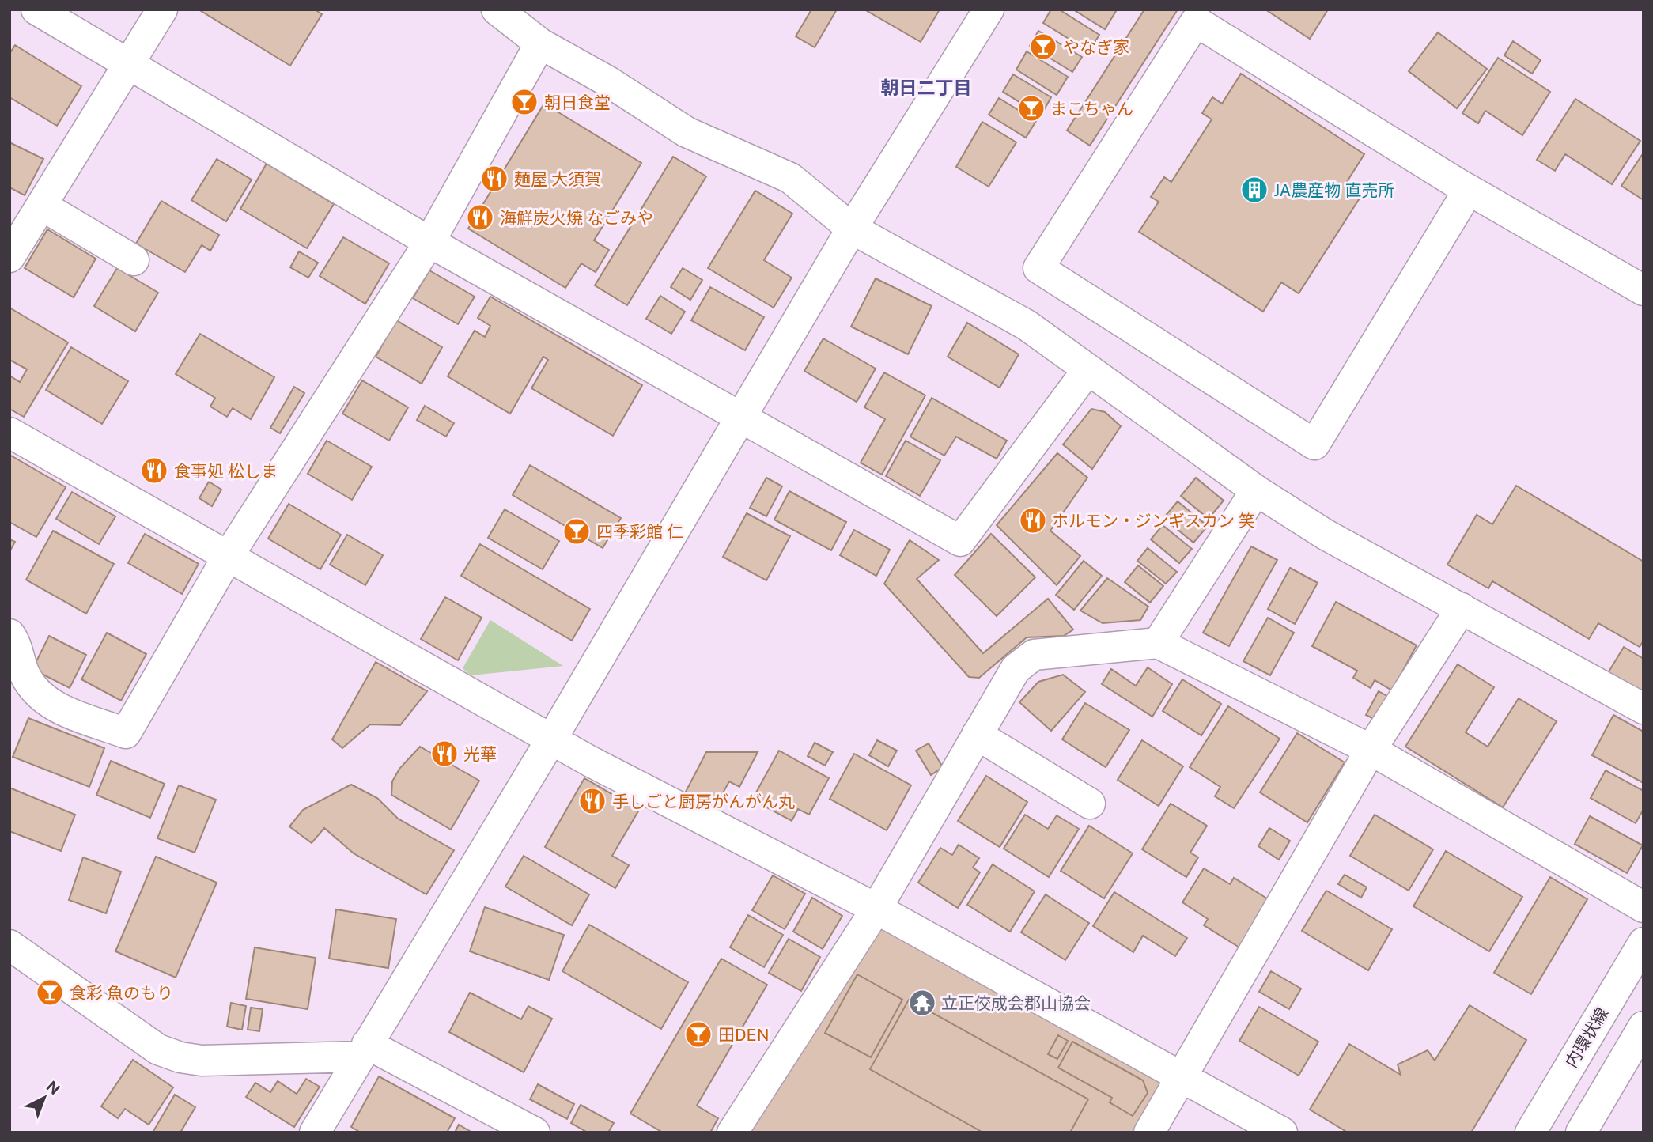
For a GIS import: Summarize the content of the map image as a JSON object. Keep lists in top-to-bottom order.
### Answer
{
  "streets": {
    "street": ["内環状線"]
  },
  "districts": ["朝日二丁目"],
  "places": {
    "bar": [
      "やなぎ家",
      "朝日食堂",
      "まこちゃん",
      "四季彩館 仁",
      "食彩 魚のもり",
      "田DEN"
    ],
    "restaurant": [
      "麺屋 大須賀",
      "海鮮炭火焼 なごみや",
      "食事処 松しま",
      "ホルモン・ジンギスカン 笑",
      "光華",
      "手しごと厨房がんがん丸"
    ],
    "building": ["JA農産物 直売所"],
    "temple": ["立正佼成会郡山協会"]
  },
  "north": "top right"
}
